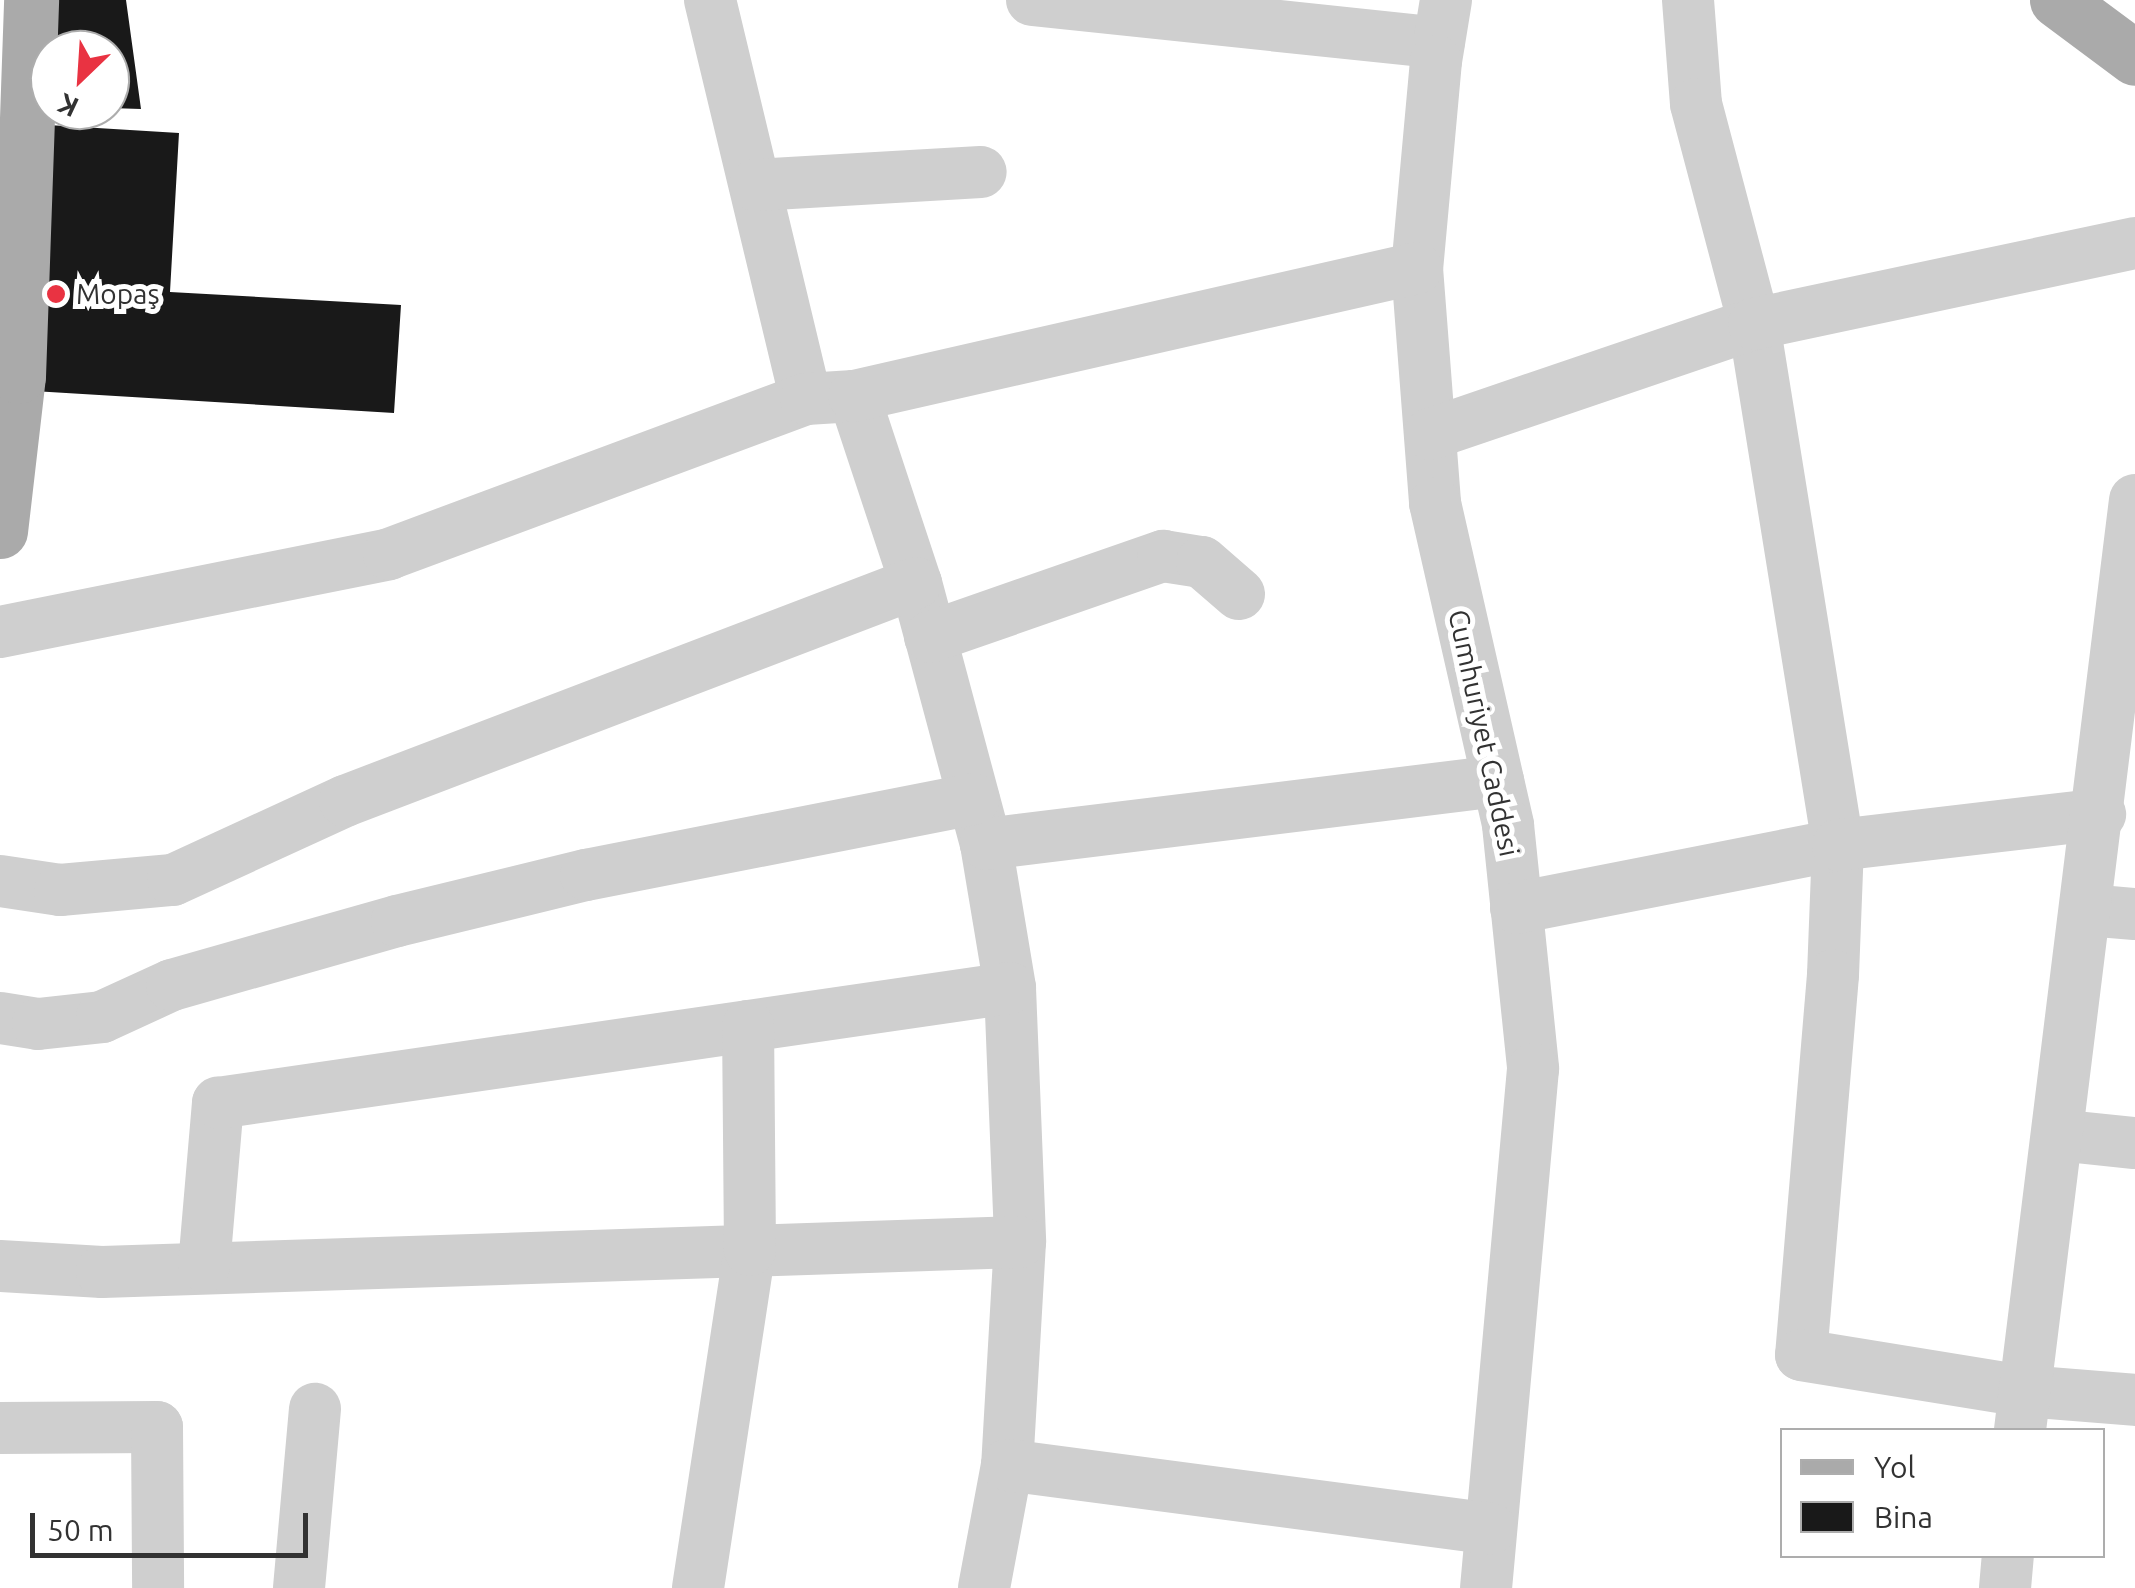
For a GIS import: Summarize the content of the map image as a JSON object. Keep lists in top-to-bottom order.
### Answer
{
  "streets": {
    "street": ["Cumhuriyet Caddesi"]
  },
  "places": ["Mopaş"],
  "legend": ["Yol", "Bina"],
  "scale_bar": "50 m",
  "north": "bottom left"
}
